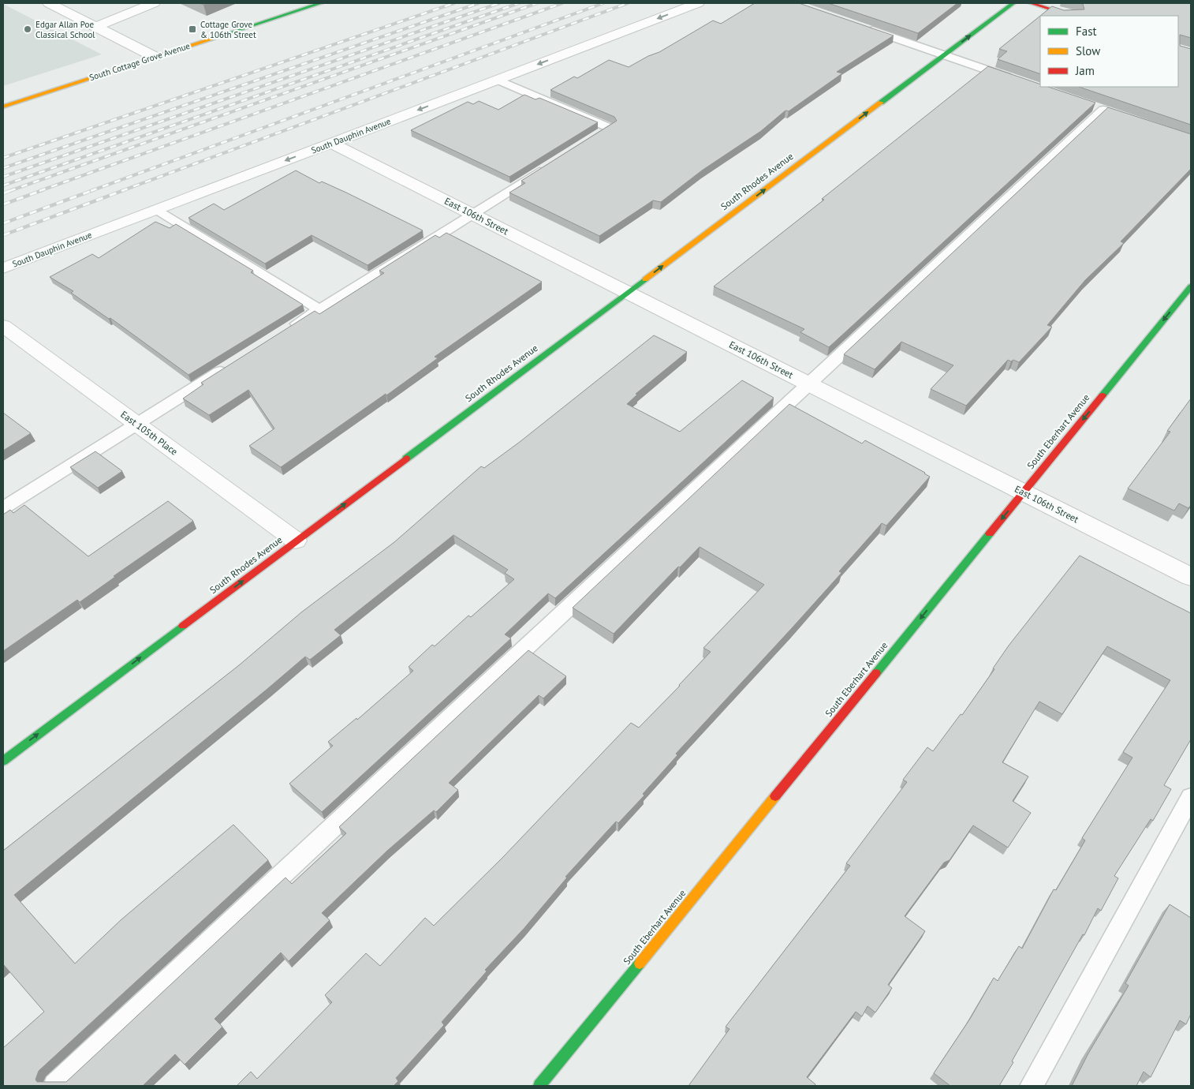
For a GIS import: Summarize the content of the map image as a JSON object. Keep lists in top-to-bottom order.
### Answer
{
  "streets": {
    "street": [
      "South Cottage Grove Avenue",
      "South Dauphin Avenue",
      "South Rhodes Avenue",
      "East 106th Street",
      "South Eberhart Avenue",
      "East 105th Place"
    ]
  },
  "crossings": [
    ["South Dauphin Avenue", "East 106th Street"],
    ["South Rhodes Avenue", "East 106th Street"],
    ["South Rhodes Avenue", "East 105th Place"],
    ["East 106th Street", "South Eberhart Avenue"]
  ],
  "one_way": ["South Dauphin Avenue", "South Rhodes Avenue", "South Eberhart Avenue"],
  "places": {
    "other": ["Edgar Allan Poe Classical School"],
    "transit": ["Cottage Grove & 106th Street"]
  },
  "legend": ["Fast", "Slow", "Jam"]
}
